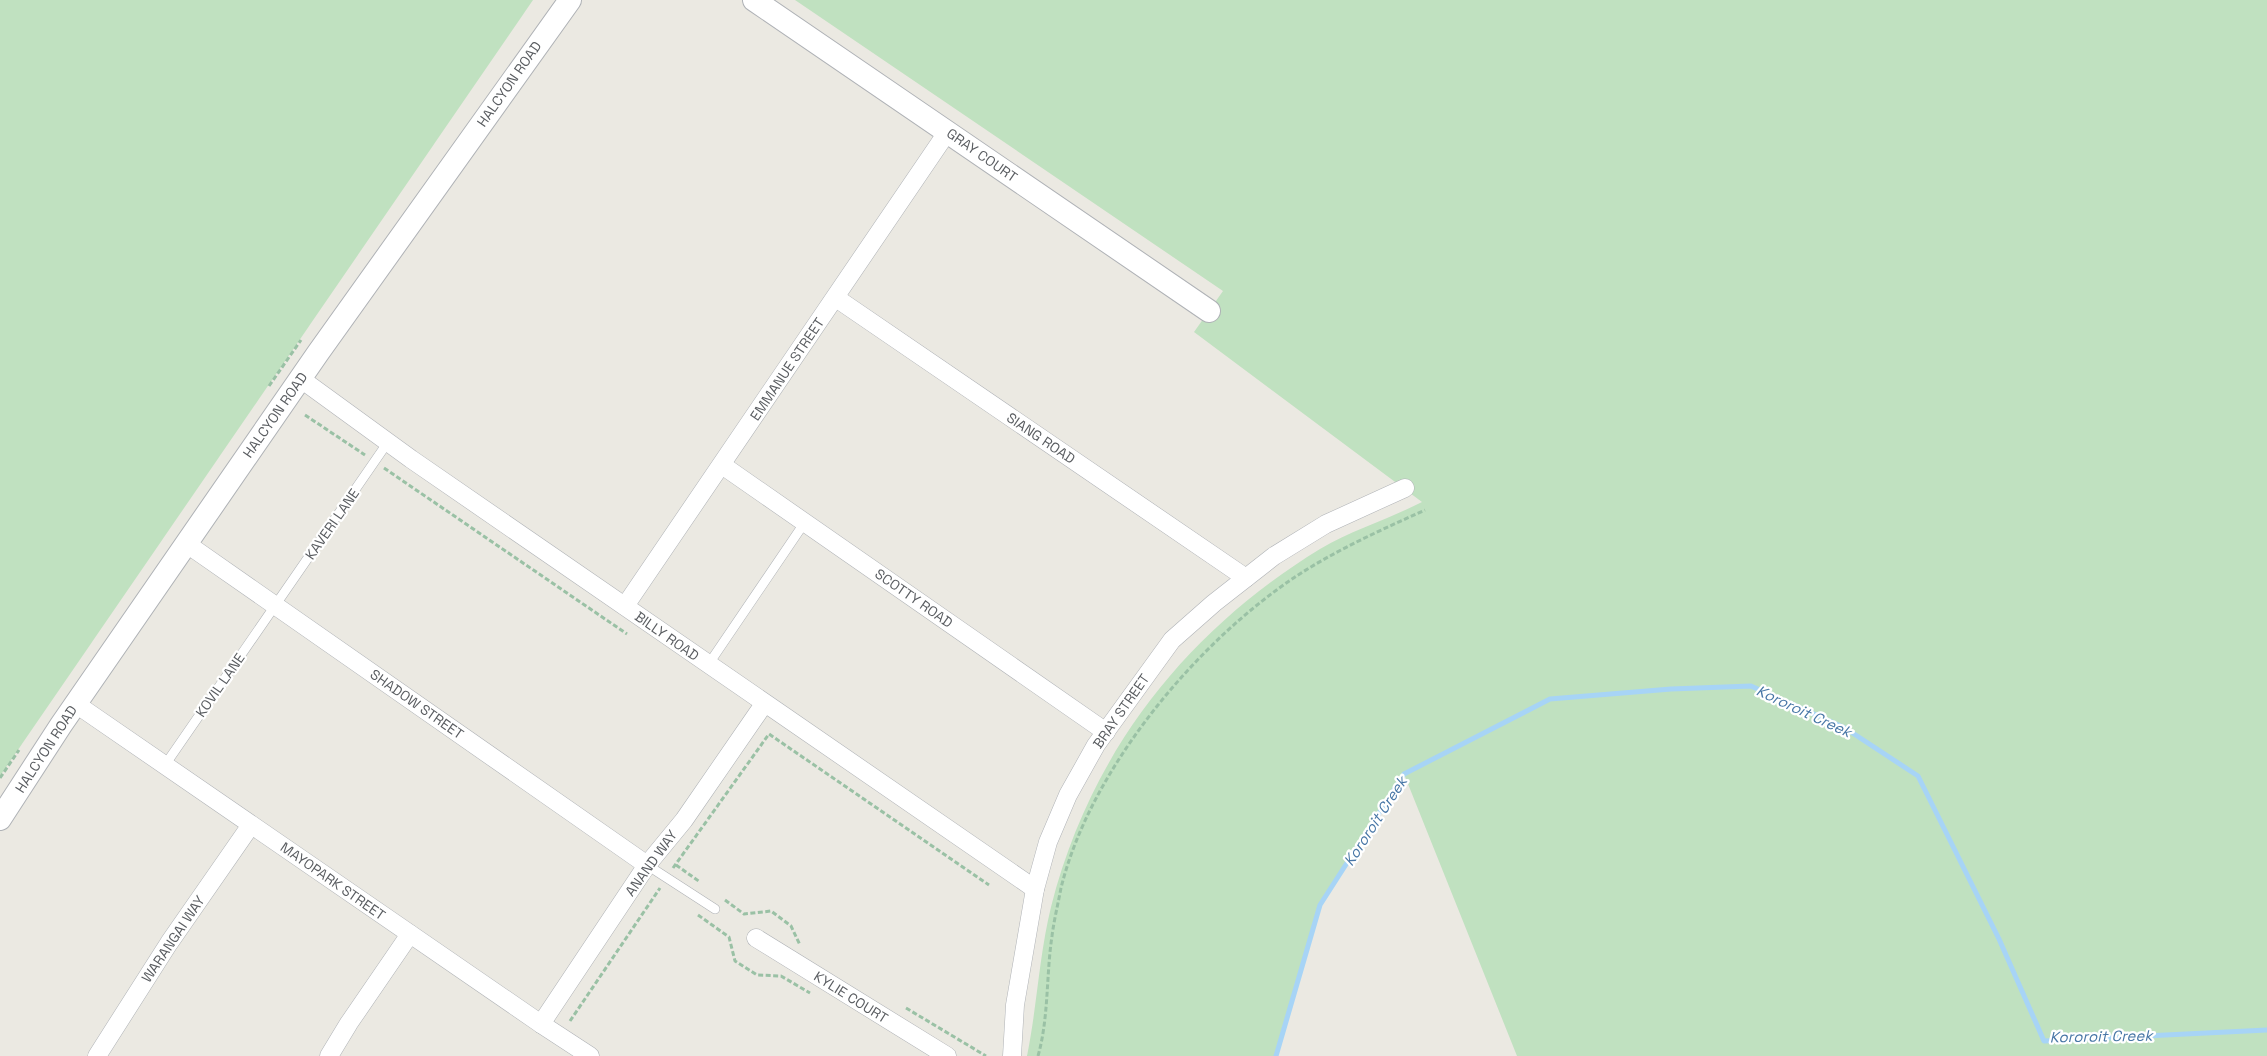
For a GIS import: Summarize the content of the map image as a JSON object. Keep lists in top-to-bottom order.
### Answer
{
  "streets": {
    "street": [
      "HALCYON ROAD",
      "GRAY COURT",
      "EMMANUE STREET",
      "SIANG ROAD",
      "SCOTTY ROAD",
      "BILLY ROAD",
      "SHADOW STREET",
      "BRAY STREET",
      "ANAND WAY",
      "MAYOPARK STREET",
      "WARANGAI WAY",
      "KYLIE COURT"
    ],
    "lane": ["KAVERI LANE", "KOVIL LANE"]
  },
  "crossings": [
    ["HALCYON ROAD", "BILLY ROAD"],
    ["HALCYON ROAD", "SHADOW STREET"],
    ["HALCYON ROAD", "MAYOPARK STREET"],
    ["GRAY COURT", "EMMANUE STREET"],
    ["EMMANUE STREET", "SIANG ROAD"],
    ["EMMANUE STREET", "SCOTTY ROAD"],
    ["EMMANUE STREET", "BILLY ROAD"],
    ["SIANG ROAD", "BRAY STREET"],
    ["KAVERI LANE", "BILLY ROAD"],
    ["KAVERI LANE", "KOVIL LANE"],
    ["KAVERI LANE", "SHADOW STREET"],
    ["SCOTTY ROAD", "BRAY STREET"],
    ["BILLY ROAD", "BRAY STREET"],
    ["BILLY ROAD", "ANAND WAY"],
    ["KOVIL LANE", "SHADOW STREET"],
    ["KOVIL LANE", "MAYOPARK STREET"],
    ["SHADOW STREET", "ANAND WAY"],
    ["ANAND WAY", "MAYOPARK STREET"],
    ["MAYOPARK STREET", "WARANGAI WAY"]
  ],
  "water": ["Kororoit Creek"]
}
